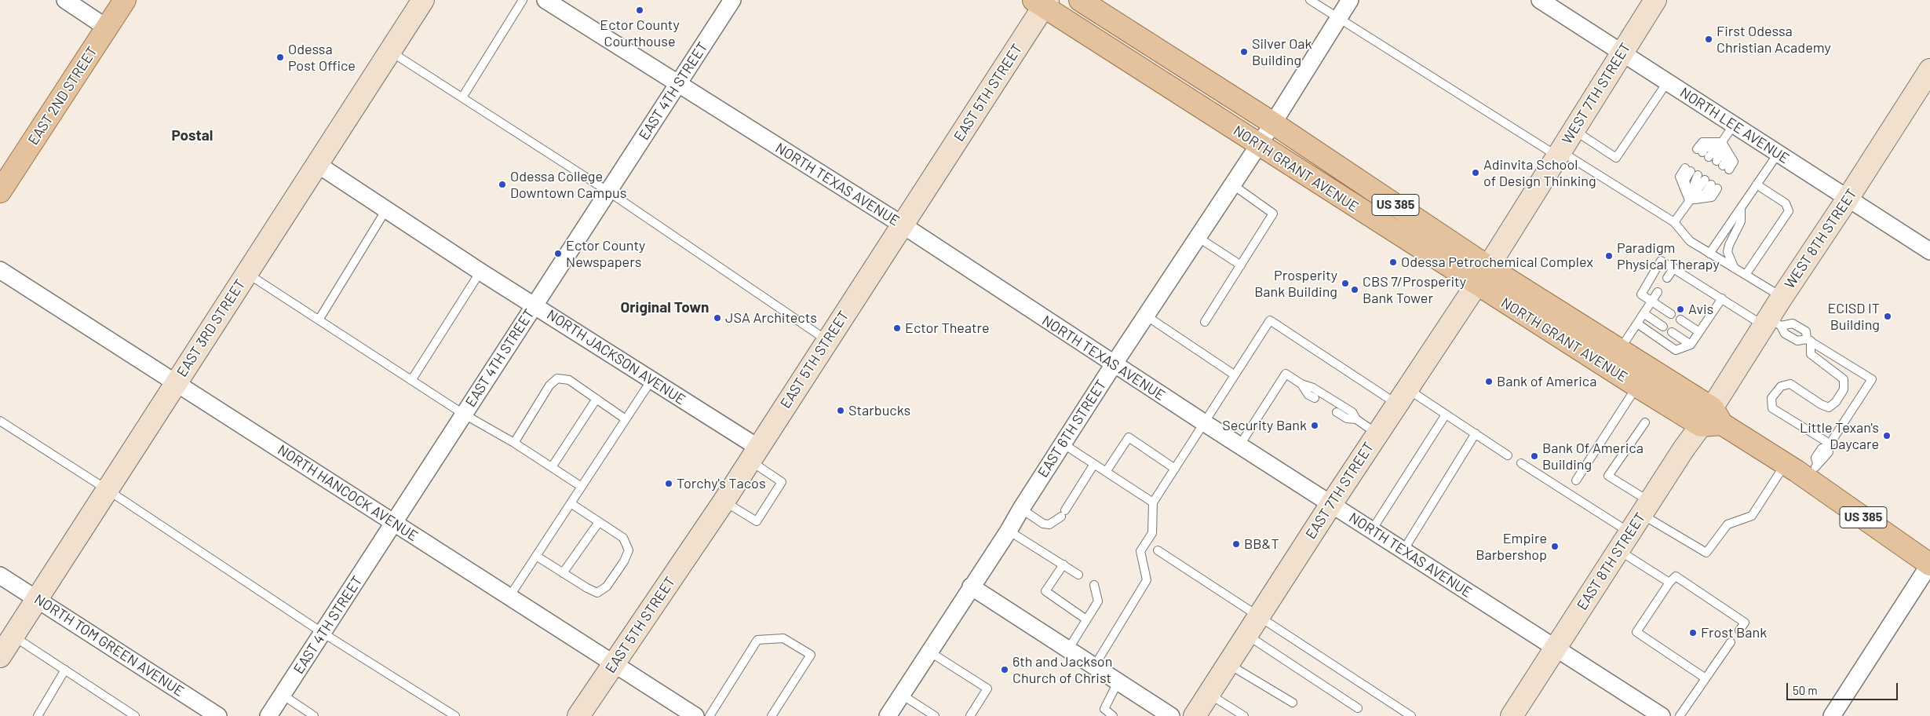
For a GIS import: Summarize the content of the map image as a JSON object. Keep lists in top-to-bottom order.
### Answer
{
  "streets": {
    "main road": ["EAST 2ND STREET", "NORTH GRANT AVENUE", "US 385"],
    "street": [
      "EAST 4TH STREET",
      "EAST 5TH STREET",
      "WEST 7TH STREET",
      "NORTH LEE AVENUE",
      "NORTH TEXAS AVENUE",
      "WEST 8TH STREET",
      "EAST 3RD STREET",
      "NORTH JACKSON AVENUE",
      "EAST 6TH STREET",
      "EAST 7TH STREET",
      "NORTH HANCOCK AVENUE",
      "EAST 8TH STREET",
      "NORTH TOM GREEN AVENUE"
    ]
  },
  "crossings": [
    ["EAST 4TH STREET", "NORTH TEXAS AVENUE"],
    ["EAST 4TH STREET", "NORTH JACKSON AVENUE"],
    ["EAST 4TH STREET", "NORTH HANCOCK AVENUE"],
    ["EAST 5TH STREET", "NORTH GRANT AVENUE"],
    ["EAST 5TH STREET", "NORTH TEXAS AVENUE"],
    ["EAST 5TH STREET", "NORTH JACKSON AVENUE"],
    ["EAST 5TH STREET", "NORTH HANCOCK AVENUE"],
    ["WEST 7TH STREET", "NORTH LEE AVENUE"],
    ["WEST 7TH STREET", "NORTH GRANT AVENUE"],
    ["WEST 7TH STREET", "EAST 7TH STREET"],
    ["NORTH LEE AVENUE", "WEST 8TH STREET"],
    ["NORTH GRANT AVENUE", "WEST 8TH STREET"],
    ["NORTH GRANT AVENUE", "EAST 6TH STREET"],
    ["NORTH GRANT AVENUE", "EAST 7TH STREET"],
    ["NORTH GRANT AVENUE", "EAST 8TH STREET"],
    ["NORTH TEXAS AVENUE", "EAST 6TH STREET"],
    ["NORTH TEXAS AVENUE", "EAST 7TH STREET"],
    ["NORTH TEXAS AVENUE", "EAST 8TH STREET"],
    ["WEST 8TH STREET", "EAST 8TH STREET"],
    ["EAST 3RD STREET", "NORTH JACKSON AVENUE"],
    ["EAST 3RD STREET", "NORTH HANCOCK AVENUE"],
    ["EAST 3RD STREET", "NORTH TOM GREEN AVENUE"]
  ],
  "districts": ["Postal", "Original Town"],
  "places": [
    "Ector County Courthouse",
    "First Odessa Christian Academy",
    "Silver Oak Building",
    "Odessa Post Office",
    "Adinvita School of Design Thinking",
    "Odessa College Downtown Campus",
    "Ector County Newspapers",
    "Paradigm Physical Therapy",
    "Odessa Petrochemical Complex",
    "Prosperity Bank Building",
    "CBS 7/Prosperity Bank Tower",
    "Avis",
    "ECISD IT Building",
    "JSA Architects",
    "Ector Theatre",
    "Bank of America",
    "Starbucks",
    "Security Bank",
    "Little Texan's Daycare",
    "Bank Of America Building",
    "Torchy's Tacos",
    "BB&T",
    "Empire Barbershop",
    "Frost Bank",
    "6th and Jackson Church of Christ"
  ],
  "scale_bar": "50 m"
}
